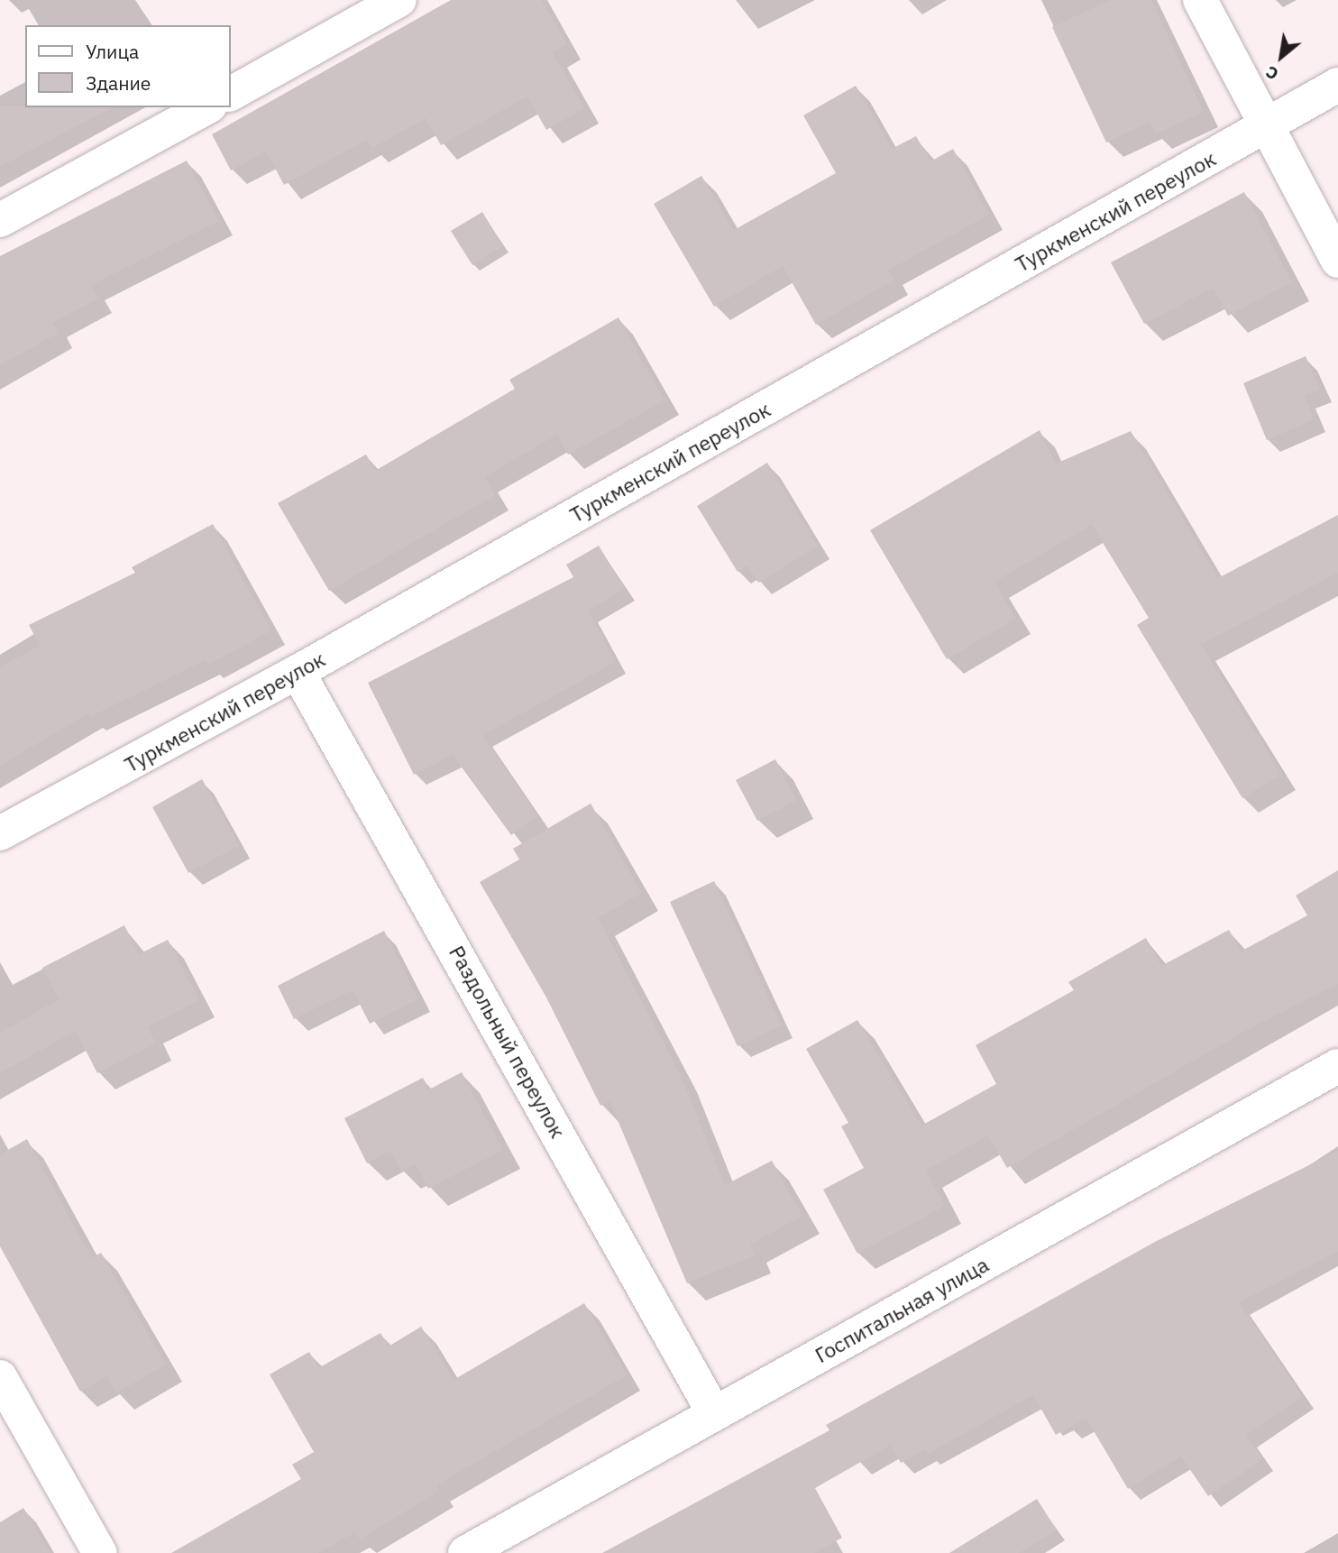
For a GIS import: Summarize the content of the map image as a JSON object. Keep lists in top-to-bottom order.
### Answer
{
  "streets": {
    "street": ["Туркменский переулок", "Раздольный переулок", "Госпитальная улица"]
  },
  "crossings": [
    ["Туркменский переулок", "Раздольный переулок"],
    ["Раздольный переулок", "Госпитальная улица"]
  ],
  "legend": ["Улица", "Здание"],
  "north": "bottom left"
}
